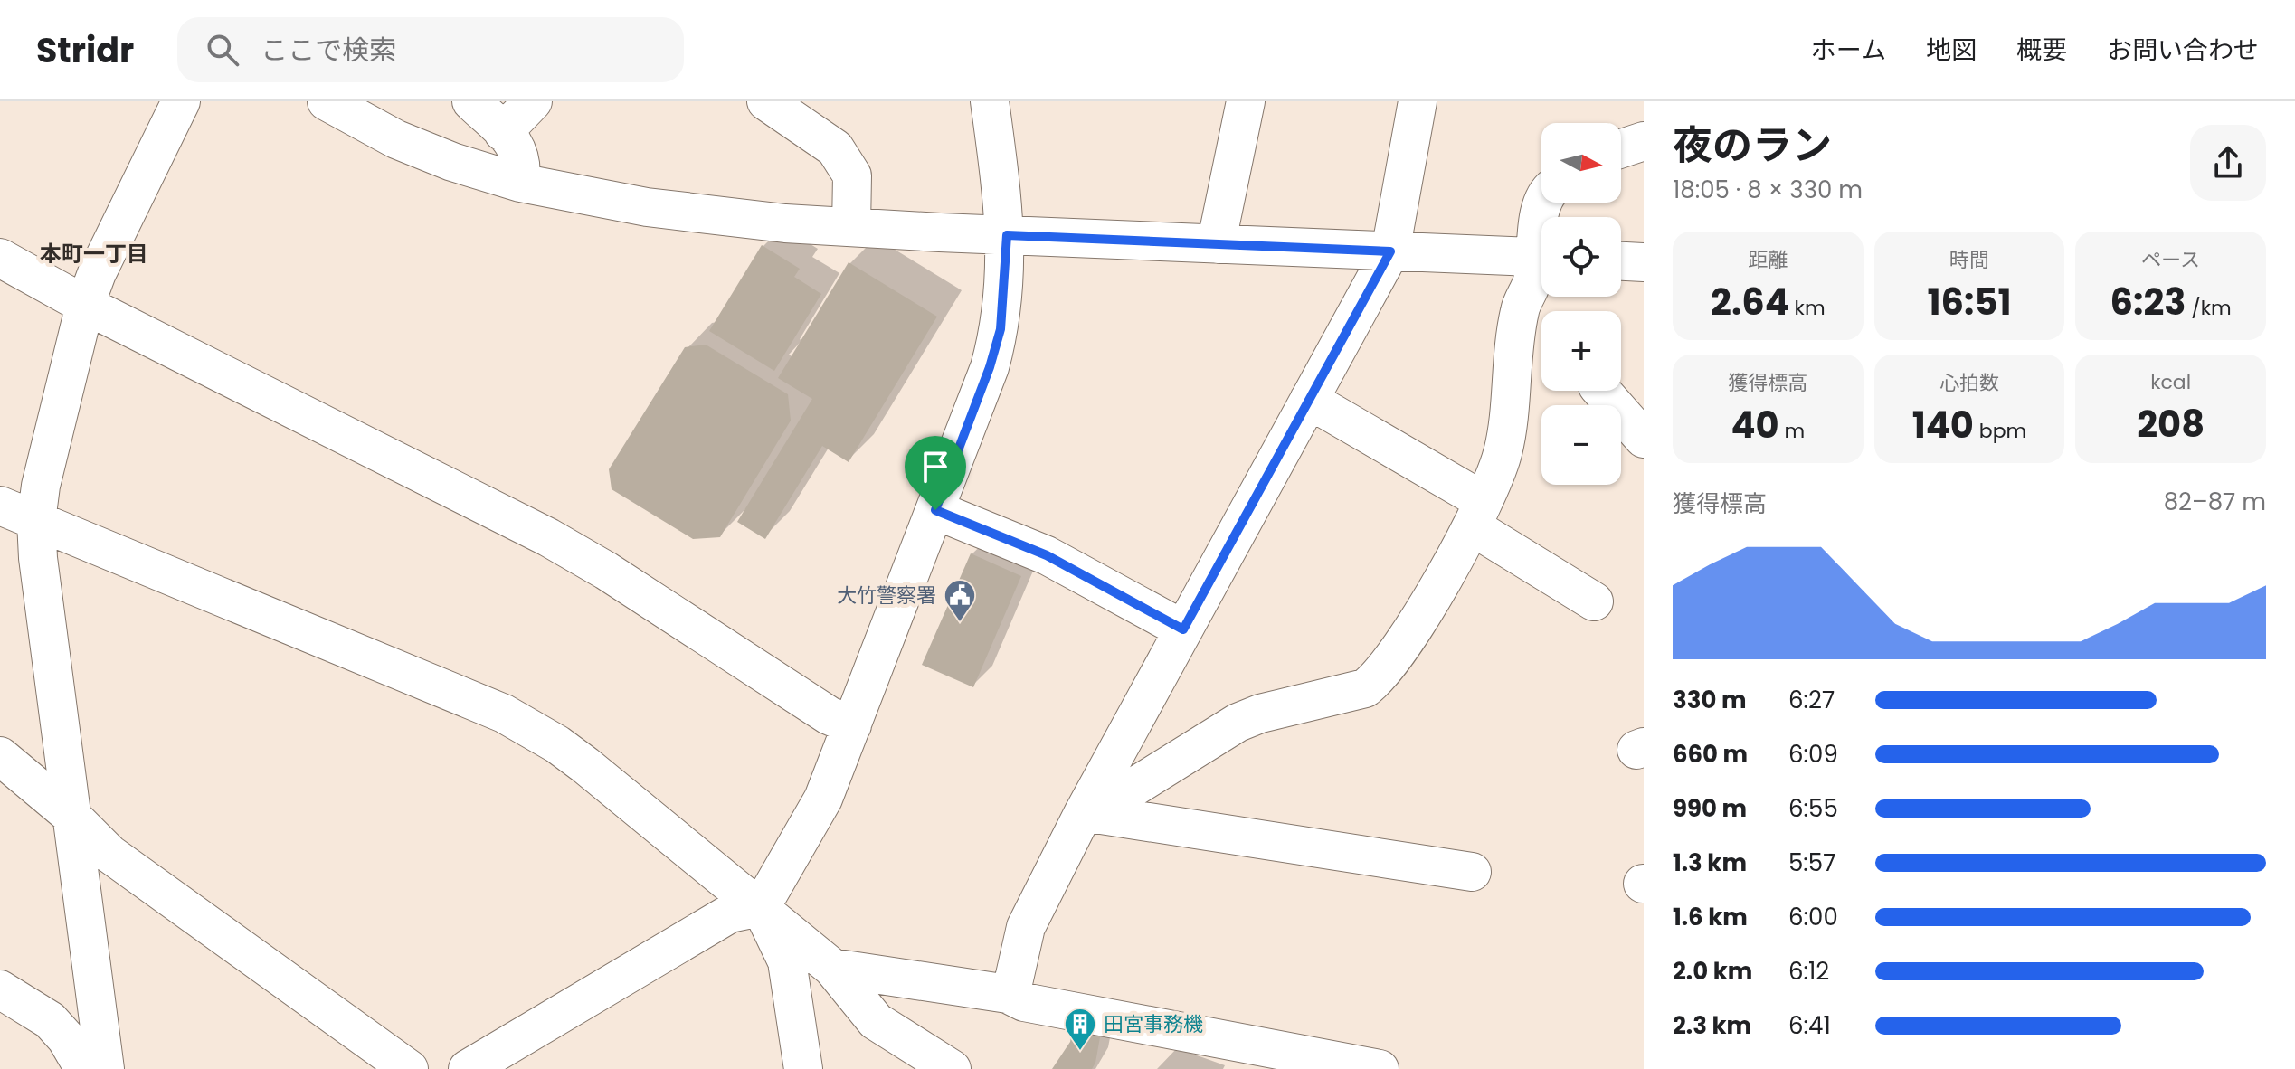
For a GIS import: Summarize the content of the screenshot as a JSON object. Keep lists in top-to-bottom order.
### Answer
{
  "districts": ["本町一丁目"],
  "places": {
    "public building": ["大竹警察署"],
    "building": ["田宮事務機"]
  },
  "north": "right",
  "page": {
    "header": "Stridr",
    "search": "ここで検索",
    "nav": [
      "ホーム",
      "地図",
      "概要",
      "お問い合わせ"
    ],
    "heading": ["夜のラン", "18:05 · 8 × 330 m"],
    "map_buttons": ["+", "−"],
    "stats": [
      ["距離", "2.64 km"],
      ["時間", "16:51"],
      ["ペース", "6:23 /km"],
      ["獲得標高", "40 m"],
      ["心拍数", "140 bpm"],
      ["kcal", "208"]
    ],
    "chart": ["獲得標高", "82–87 m"],
    "list": [
      {
        "name": "330 m",
        "note": "6:27"
      },
      {
        "name": "660 m",
        "note": "6:09"
      },
      {
        "name": "990 m",
        "note": "6:55"
      },
      {
        "name": "1.3 km",
        "note": "5:57"
      },
      {
        "name": "1.6 km",
        "note": "6:00"
      },
      {
        "name": "2.0 km",
        "note": "6:12"
      },
      {
        "name": "2.3 km",
        "note": "6:41"
      }
    ]
  }
}
